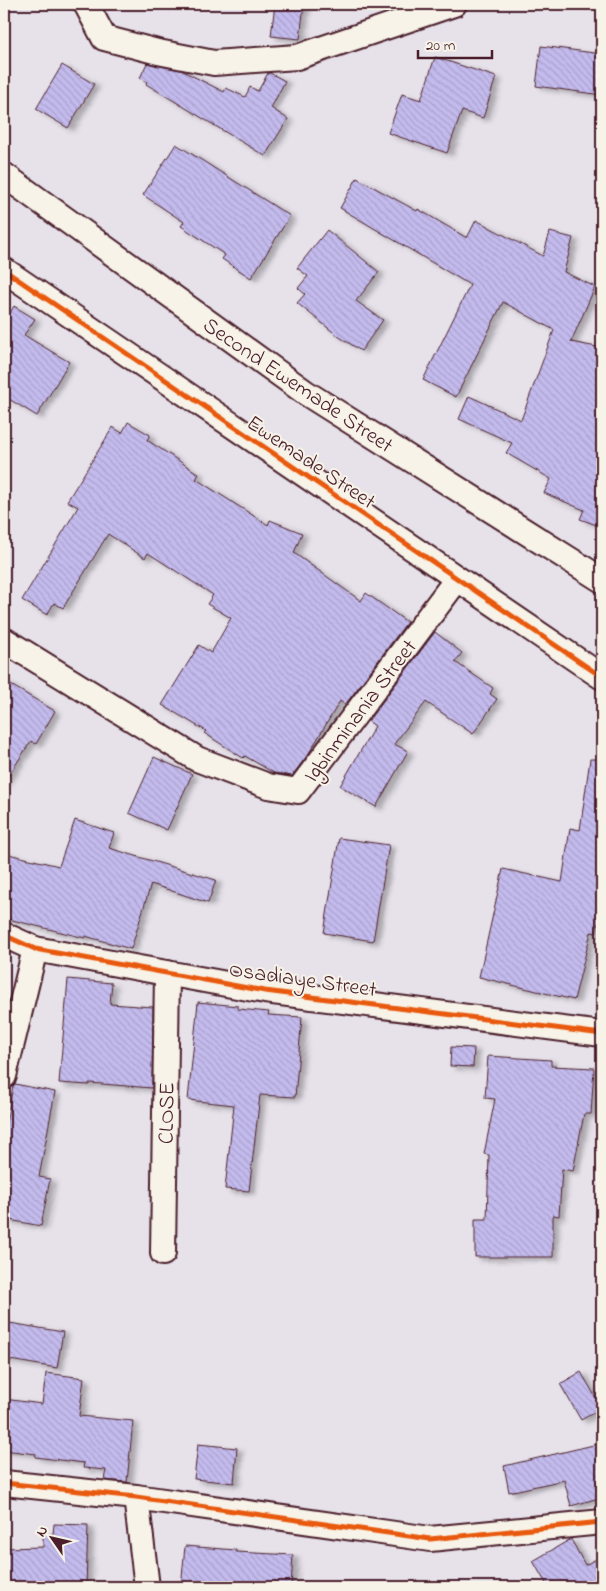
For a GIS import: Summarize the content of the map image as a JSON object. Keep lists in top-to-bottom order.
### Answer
{
  "streets": {
    "street": [
      "Second Ewemade Street",
      "Ewemade Street",
      "Igbinminania Street",
      "Osadiaye Street",
      "CLOSE"
    ]
  },
  "crossings": [
    ["Ewemade Street", "Igbinminania Street"],
    ["Osadiaye Street", "CLOSE"]
  ],
  "scale_bar": "20 m",
  "north": "top left"
}
